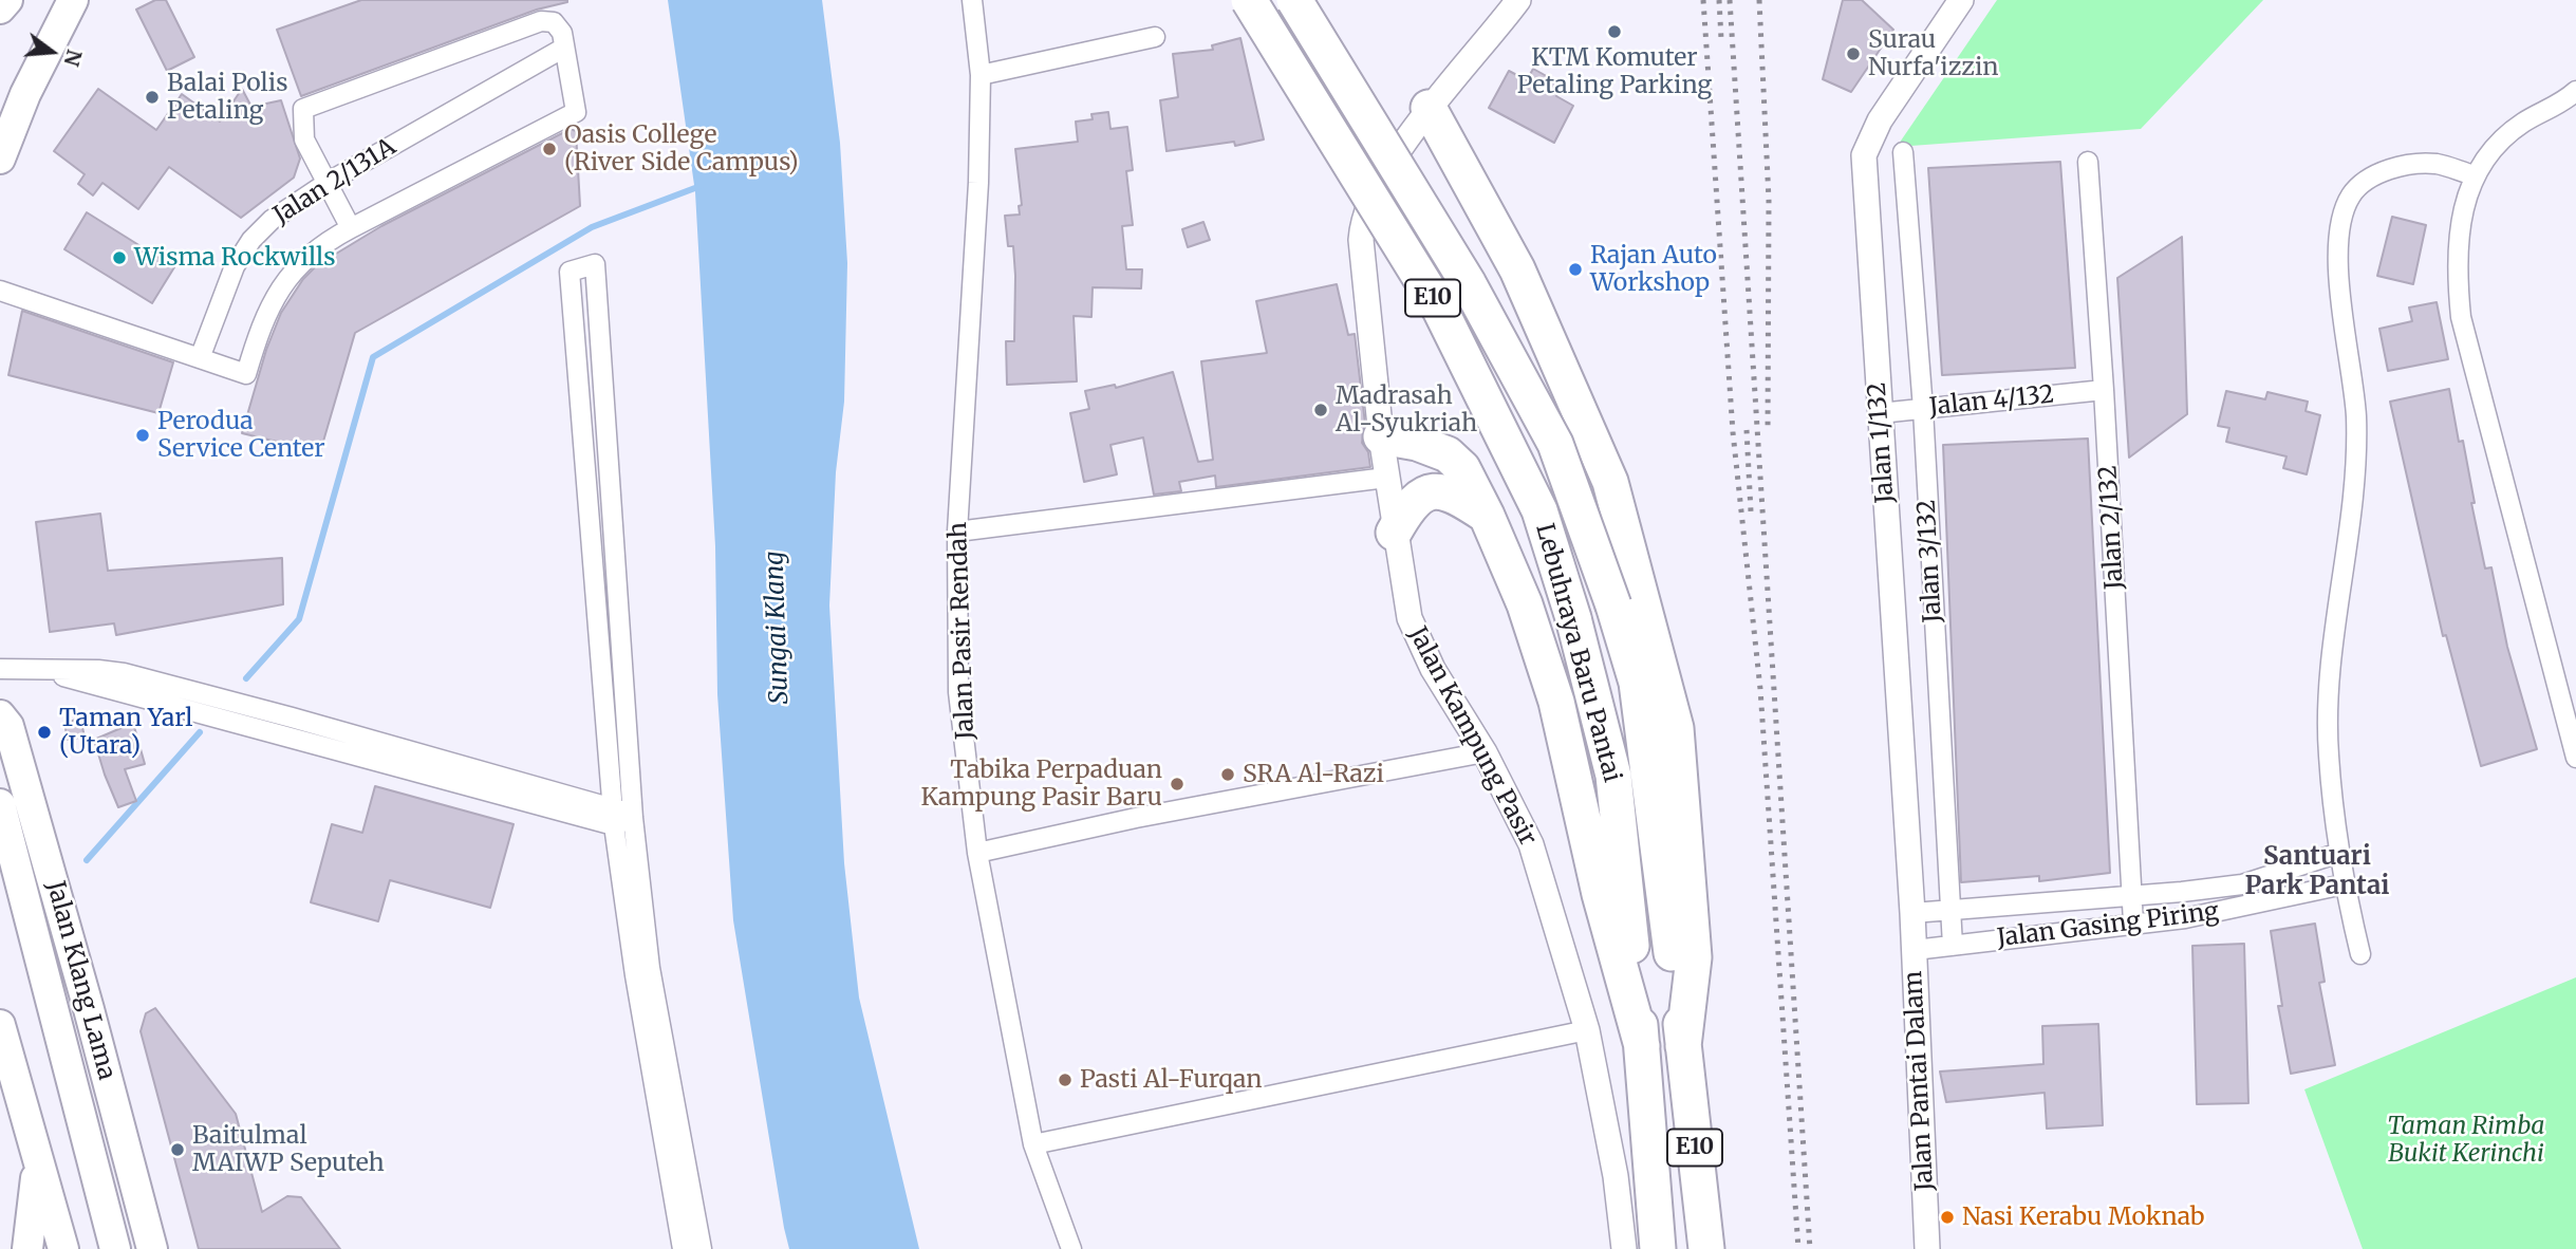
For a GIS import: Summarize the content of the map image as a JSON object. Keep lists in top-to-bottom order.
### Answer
{
  "streets": {
    "highway": ["E10", "Lebuhraya Baru Pantai"],
    "main road": ["Jalan Klang Lama"],
    "street": [
      "Jalan 2/131A",
      "Jalan 4/132",
      "Jalan 1/132",
      "Jalan 2/132",
      "Jalan 3/132",
      "Jalan Pasir Rendah",
      "Jalan Kampung Pasir",
      "Jalan Gasing Piring",
      "Jalan Pantai Dalam"
    ]
  },
  "crossings": [
    ["Jalan 4/132", "Jalan 1/132"],
    ["Jalan 4/132", "Jalan 2/132"],
    ["Jalan 4/132", "Jalan 3/132"],
    ["Jalan 1/132", "Jalan Pantai Dalam"],
    ["Jalan 2/132", "Jalan Gasing Piring"],
    ["Jalan 3/132", "Jalan Gasing Piring"],
    ["Jalan Gasing Piring", "Jalan Pantai Dalam"]
  ],
  "districts": ["Santuari Park Pantai"],
  "water": ["Sungai Klang"],
  "parks": ["Taman Rimba Bukit Kerinchi"],
  "places": [
    "KTM Komuter Petaling Parking",
    "Surau Nurfa'izzin",
    "Balai Polis Petaling",
    "Oasis College (River Side Campus)",
    "Wisma Rockwills",
    "Rajan Auto Workshop",
    "Madrasah Al-Syukriah",
    "Perodua Service Center",
    "Taman Yarl (Utara)",
    "SRA Al-Razi",
    "Tabika Perpaduan Kampung Pasir Baru",
    "Pasti Al-Furqan",
    "Baitulmal MAIWP Seputeh",
    "Nasi Kerabu Moknab"
  ],
  "north": "right"
}
